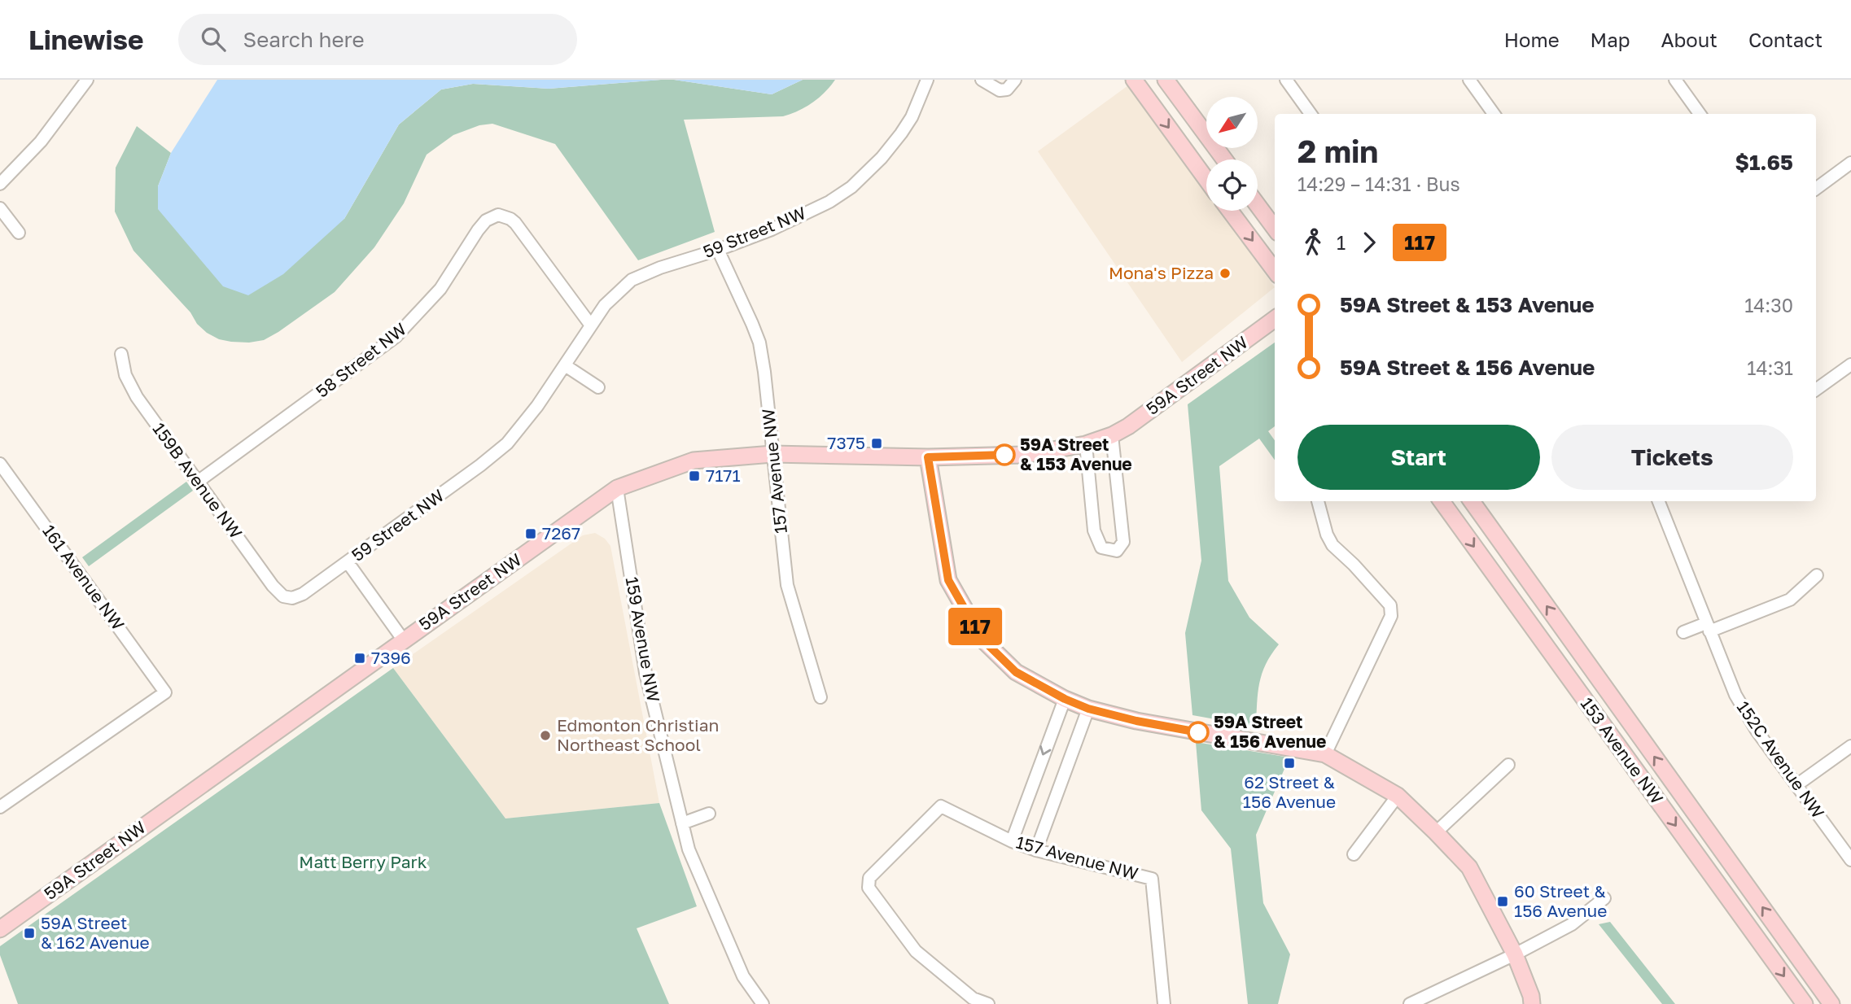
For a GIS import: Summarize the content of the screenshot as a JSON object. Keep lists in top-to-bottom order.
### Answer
{
  "streets": {
    "street": [
      "59 Street NW",
      "58 Street NW",
      "59A Street NW",
      "157 Avenue NW",
      "159B Avenue NW",
      "161 Avenue NW",
      "159 Avenue NW",
      "153 Avenue NW",
      "152C Avenue NW"
    ]
  },
  "crossings": [
    ["59 Street NW", "58 Street NW"],
    ["59 Street NW", "157 Avenue NW"],
    ["59 Street NW", "159B Avenue NW"],
    ["58 Street NW", "159B Avenue NW"],
    ["59A Street NW", "157 Avenue NW"],
    ["59A Street NW", "159 Avenue NW"]
  ],
  "parks": ["Matt Berry Park"],
  "places": {
    "other": [
      "Mona's Pizza",
      "59A Street & 153 Avenue",
      "59A Street & 156 Avenue",
      "Edmonton Christian Northeast School"
    ],
    "transit": [
      "7375",
      "7171",
      "7267",
      "7396",
      "62 Street & 156 Avenue",
      "60 Street & 156 Avenue",
      "59A Street & 162 Avenue"
    ]
  },
  "lines": ["bus line 117"],
  "north": "bottom left",
  "page": {
    "header": "Linewise",
    "search": "Search here",
    "nav": [
      "Home",
      "Map",
      "About",
      "Contact"
    ],
    "on_map": "117",
    "heading": ["2 min", "14:29 – 14:31 · Bus", "$1.65"],
    "legs": ["1", "117"],
    "list": [
      {
        "name": "59A Street & 153 Avenue",
        "value": "14:30"
      },
      {
        "name": "59A Street & 156 Avenue",
        "value": "14:31"
      }
    ],
    "buttons": ["Start", "Tickets"]
  }
}
